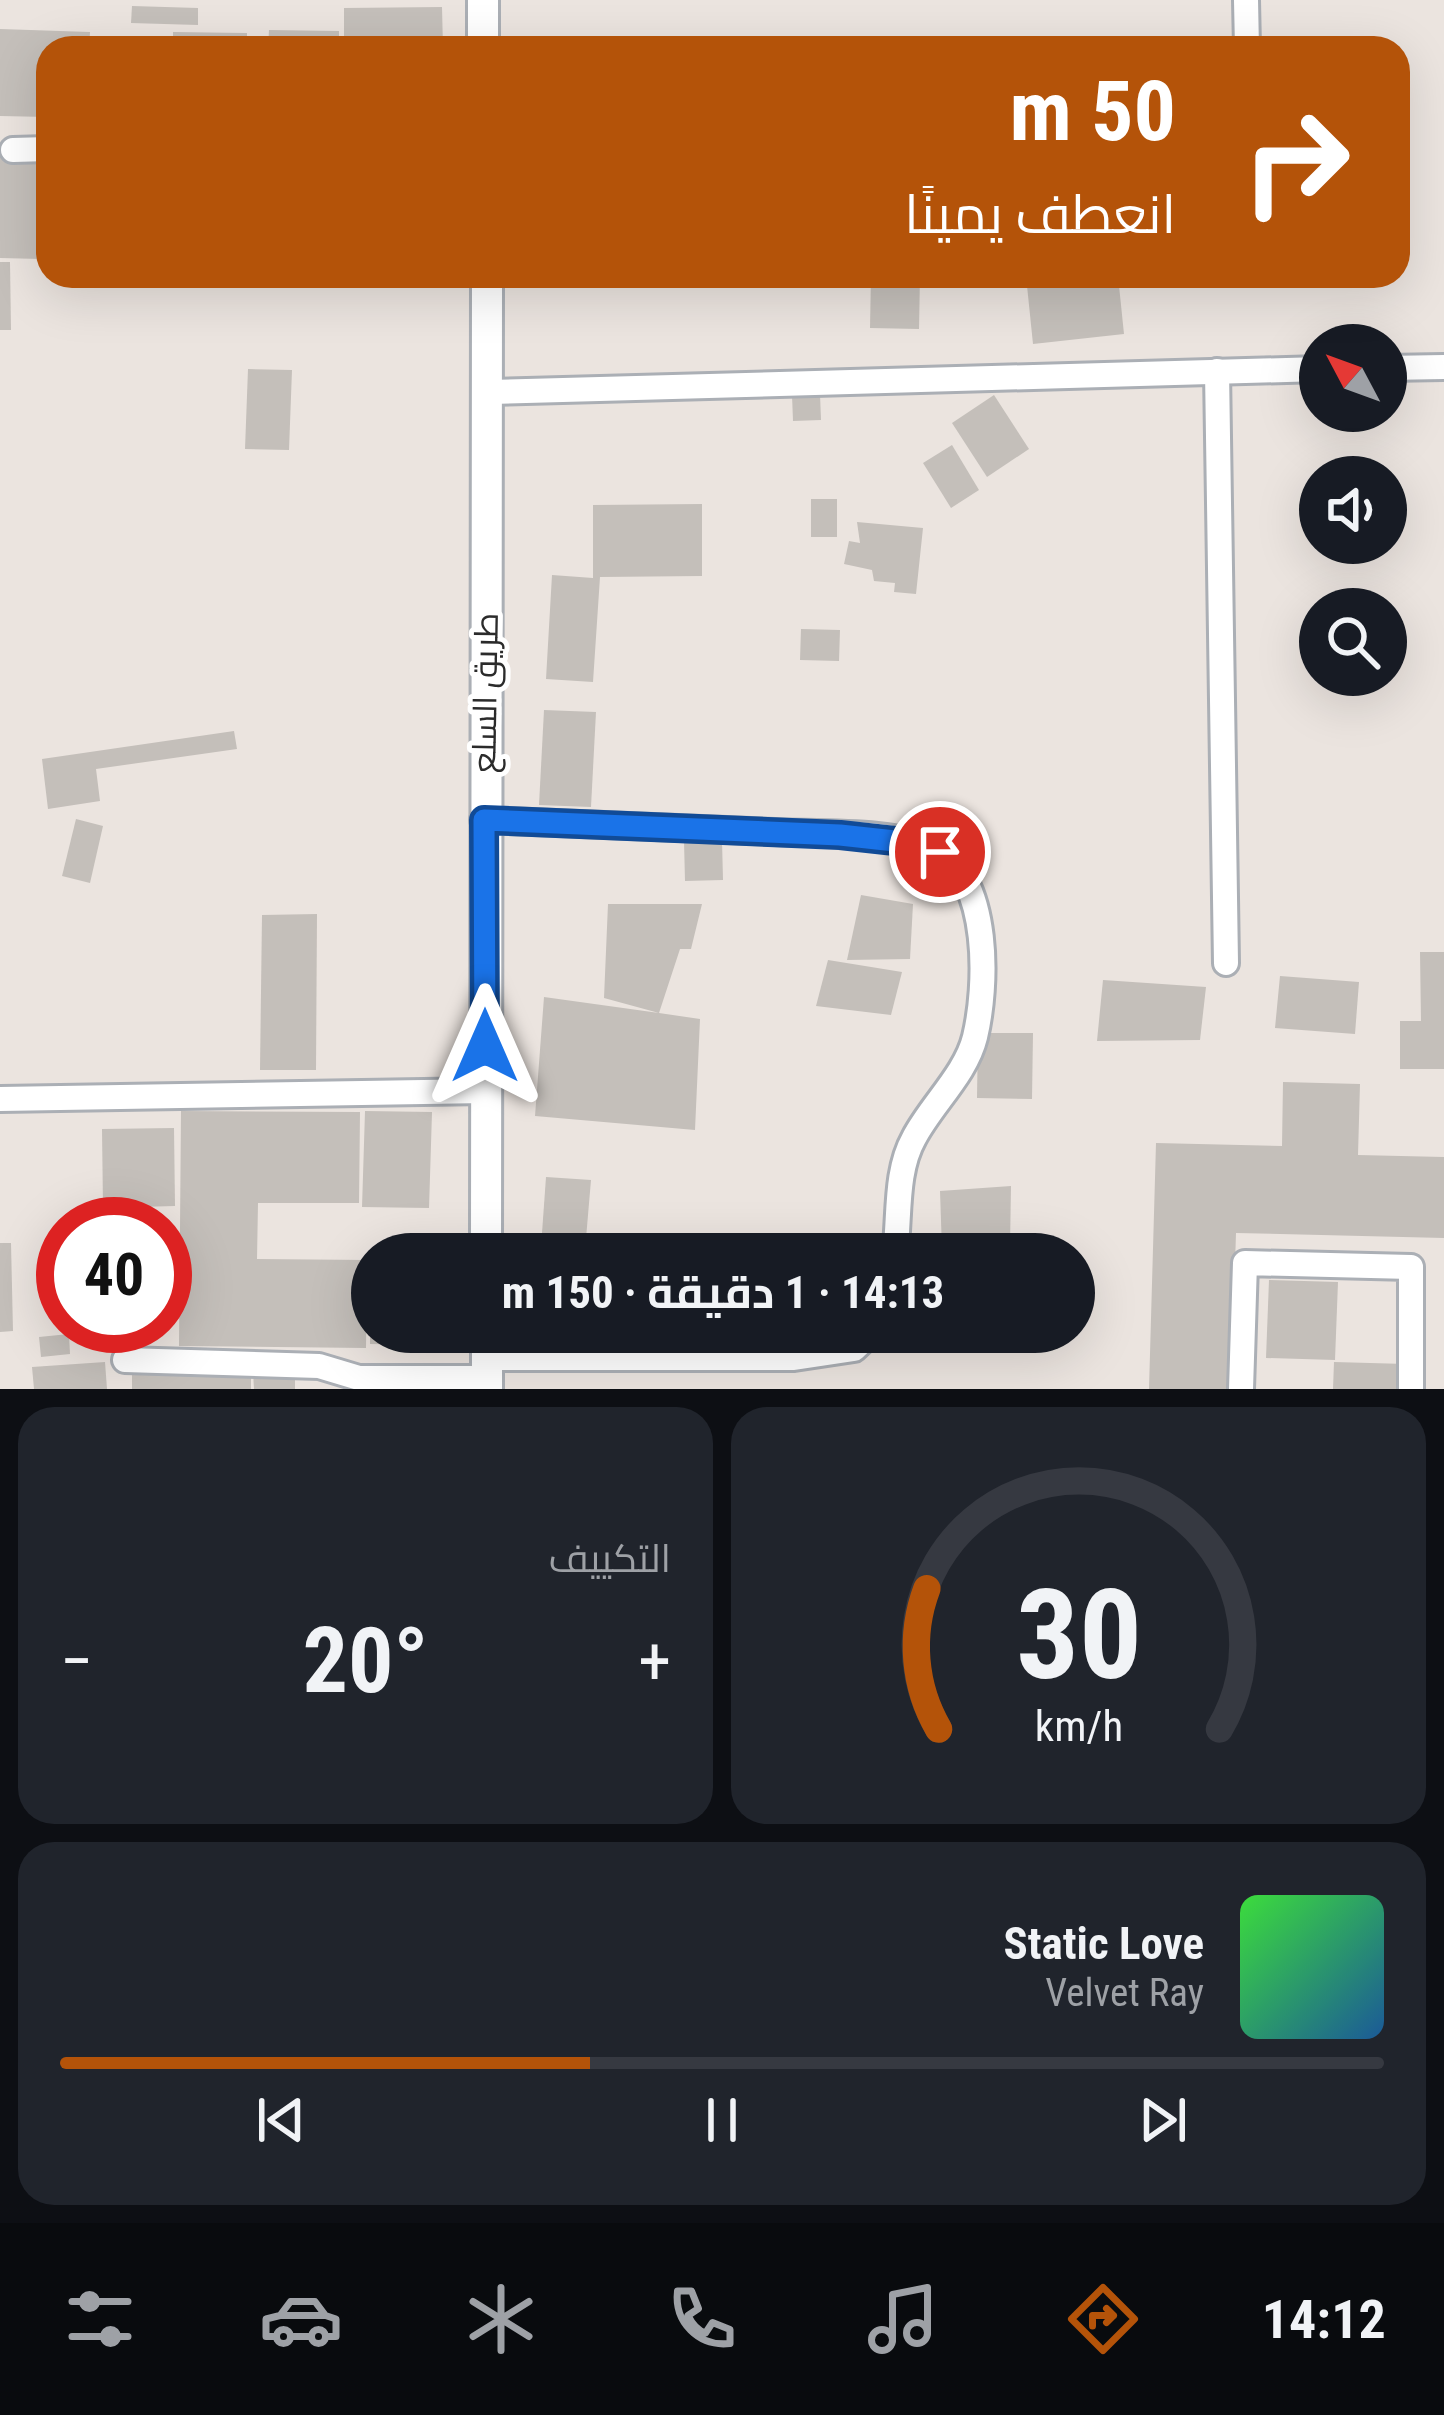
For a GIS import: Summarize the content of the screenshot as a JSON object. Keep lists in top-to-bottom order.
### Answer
{
  "streets": {
    "street": ["طريق السلع"]
  },
  "north": "top left",
  "page": {
    "turn": ["50 m", "انعطف يمينًا"],
    "limit": "40",
    "trip": "14:13 · 1 دقيقة · 150 m",
    "tile": "التكييف",
    "heat": ["−", "20°", "+"],
    "song": ["Static Love", "Velvet Ray"],
    "tabs": "14:12",
    "gauge": ["30", "km/h"]
  }
}
